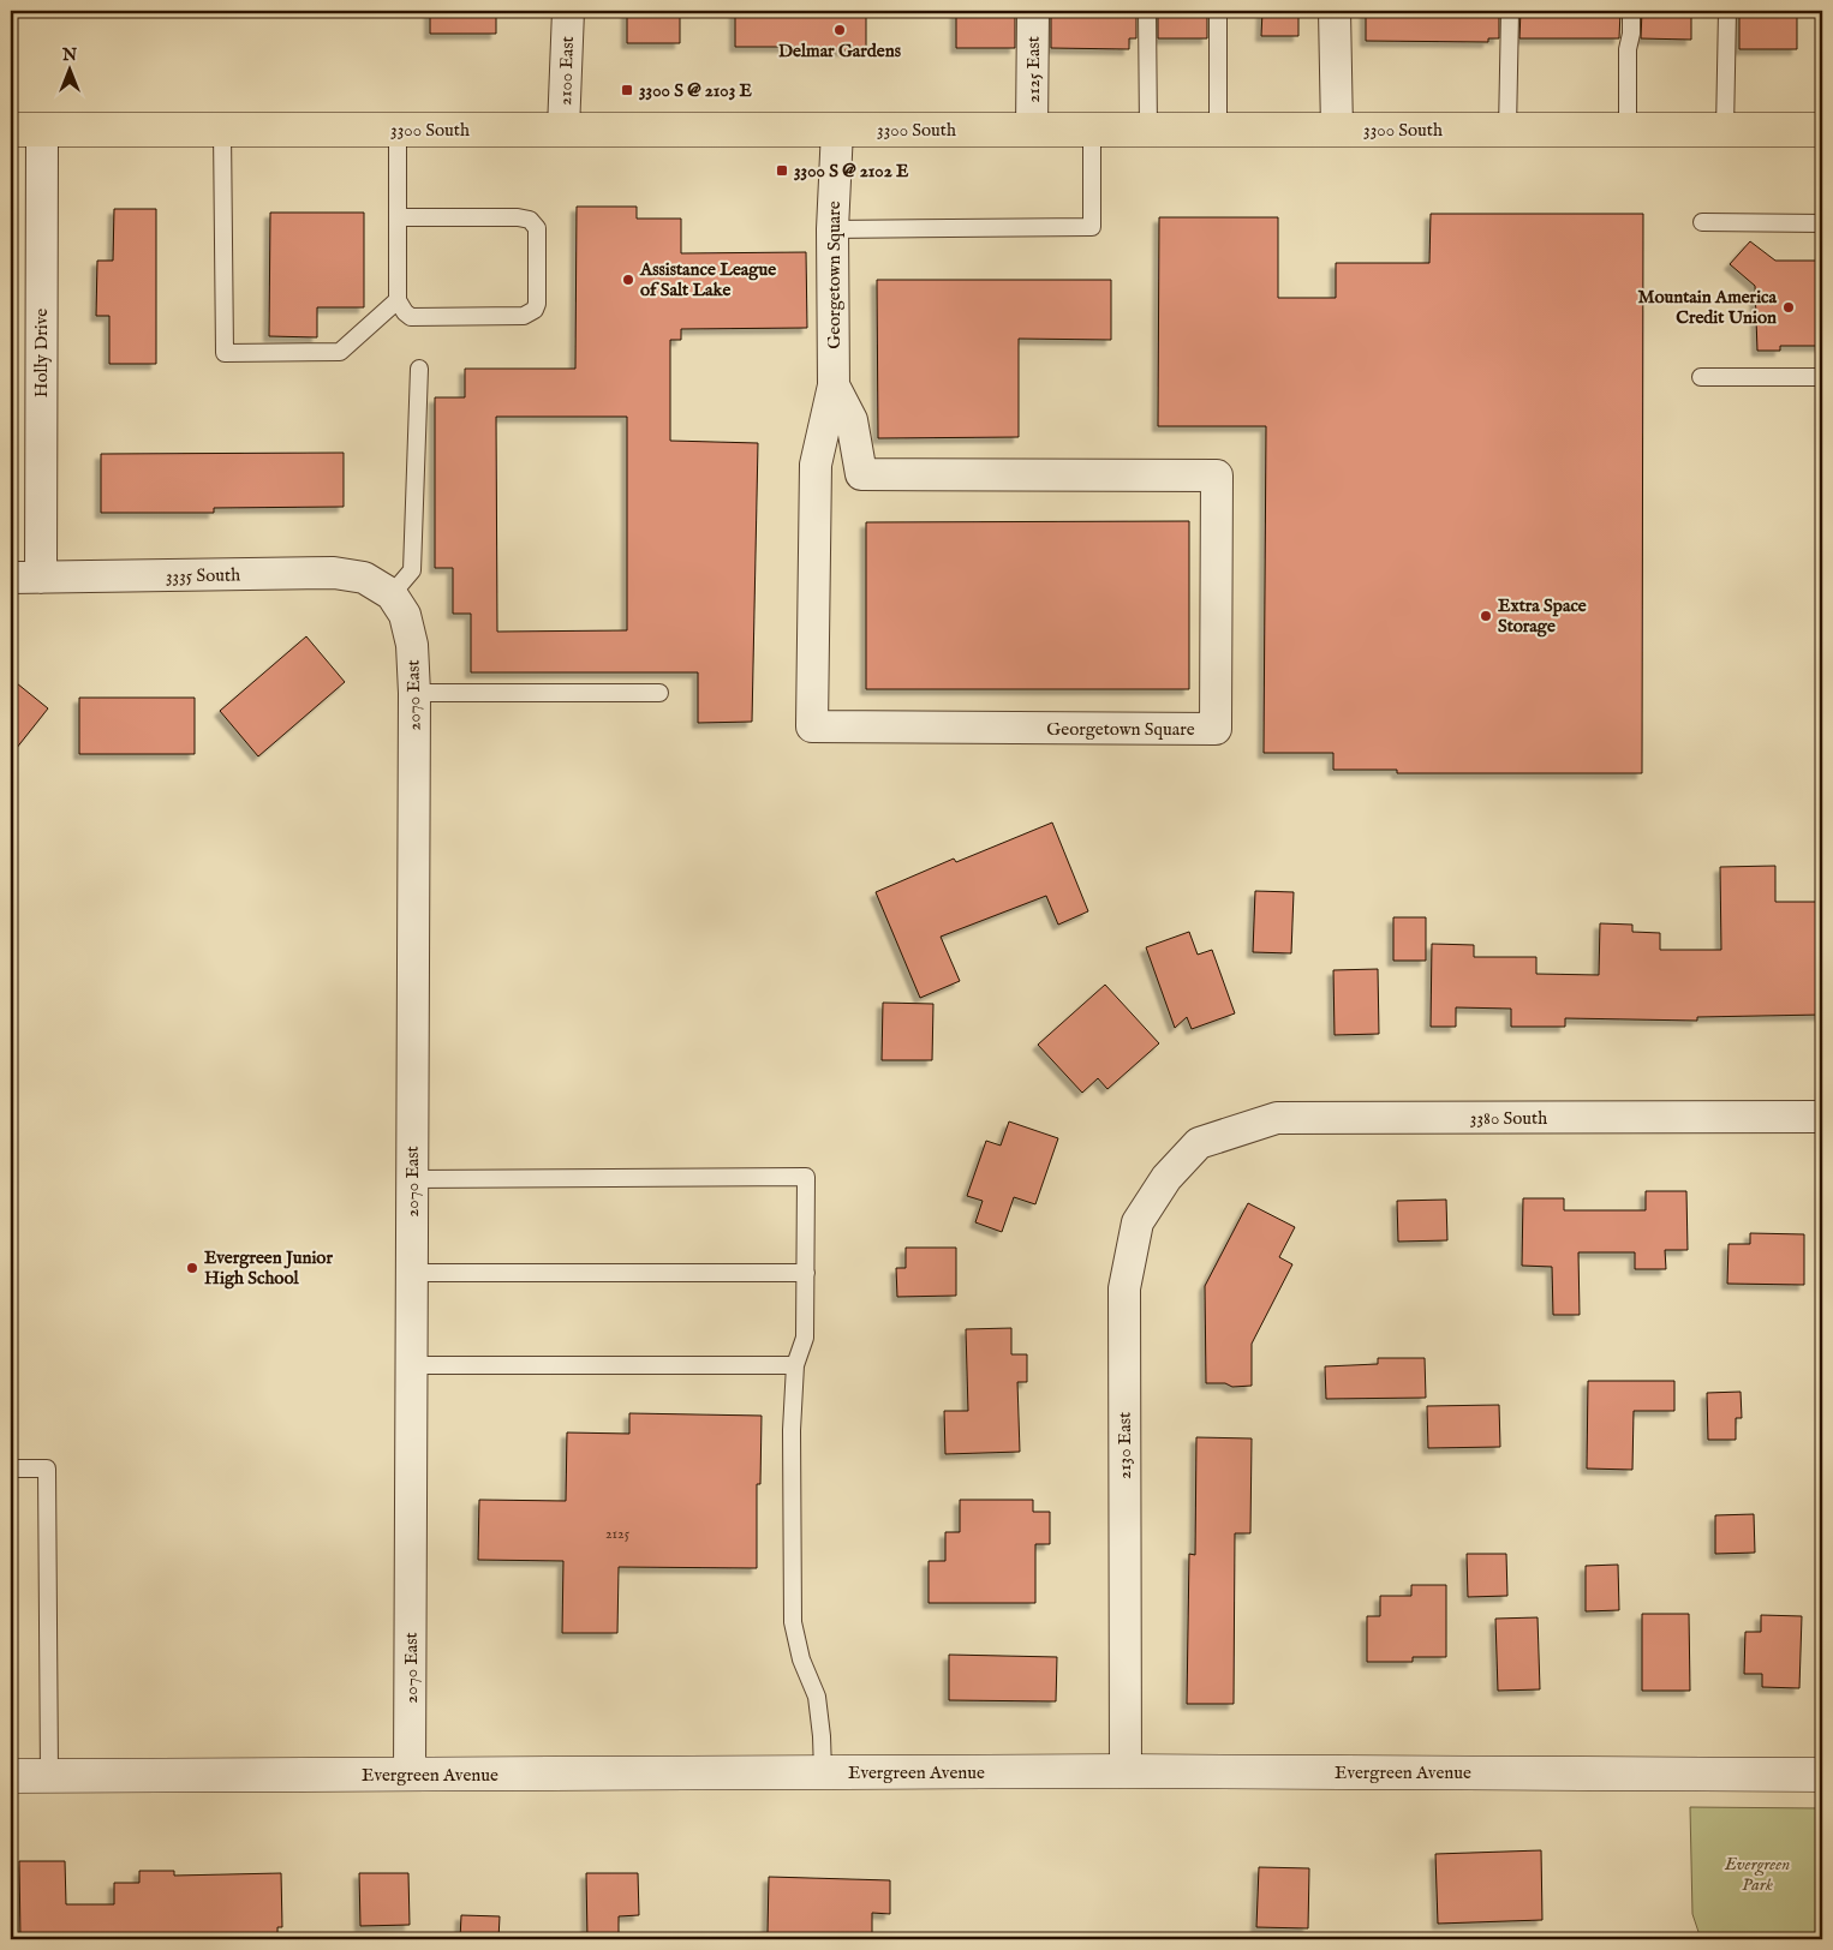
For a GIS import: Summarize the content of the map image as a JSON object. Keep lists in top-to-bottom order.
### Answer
{
  "streets": {
    "main road": ["3300 South"],
    "street": [
      "2125 East",
      "2100 East",
      "Georgetown Square",
      "Holly Drive",
      "3335 South",
      "2070 East",
      "3380 South",
      "2130 East",
      "Evergreen Avenue"
    ]
  },
  "crossings": [
    ["2125 East", "3300 South"],
    ["2100 East", "3300 South"],
    ["3300 South", "Georgetown Square"],
    ["3300 South", "Holly Drive"],
    ["Holly Drive", "3335 South"],
    ["3335 South", "2070 East"],
    ["2070 East", "Evergreen Avenue"],
    ["3380 South", "2130 East"],
    ["2130 East", "Evergreen Avenue"]
  ],
  "parks": ["Evergreen Park"],
  "places": {
    "other": [
      "Delmar Gardens",
      "Assistance League of Salt Lake",
      "Mountain America Credit Union",
      "Extra Space Storage",
      "Evergreen Junior High School"
    ],
    "transit": ["3300 S @ 2103 E", "3300 S @ 2102 E"]
  },
  "house_numbers": ["2125"],
  "north": "top"
}
